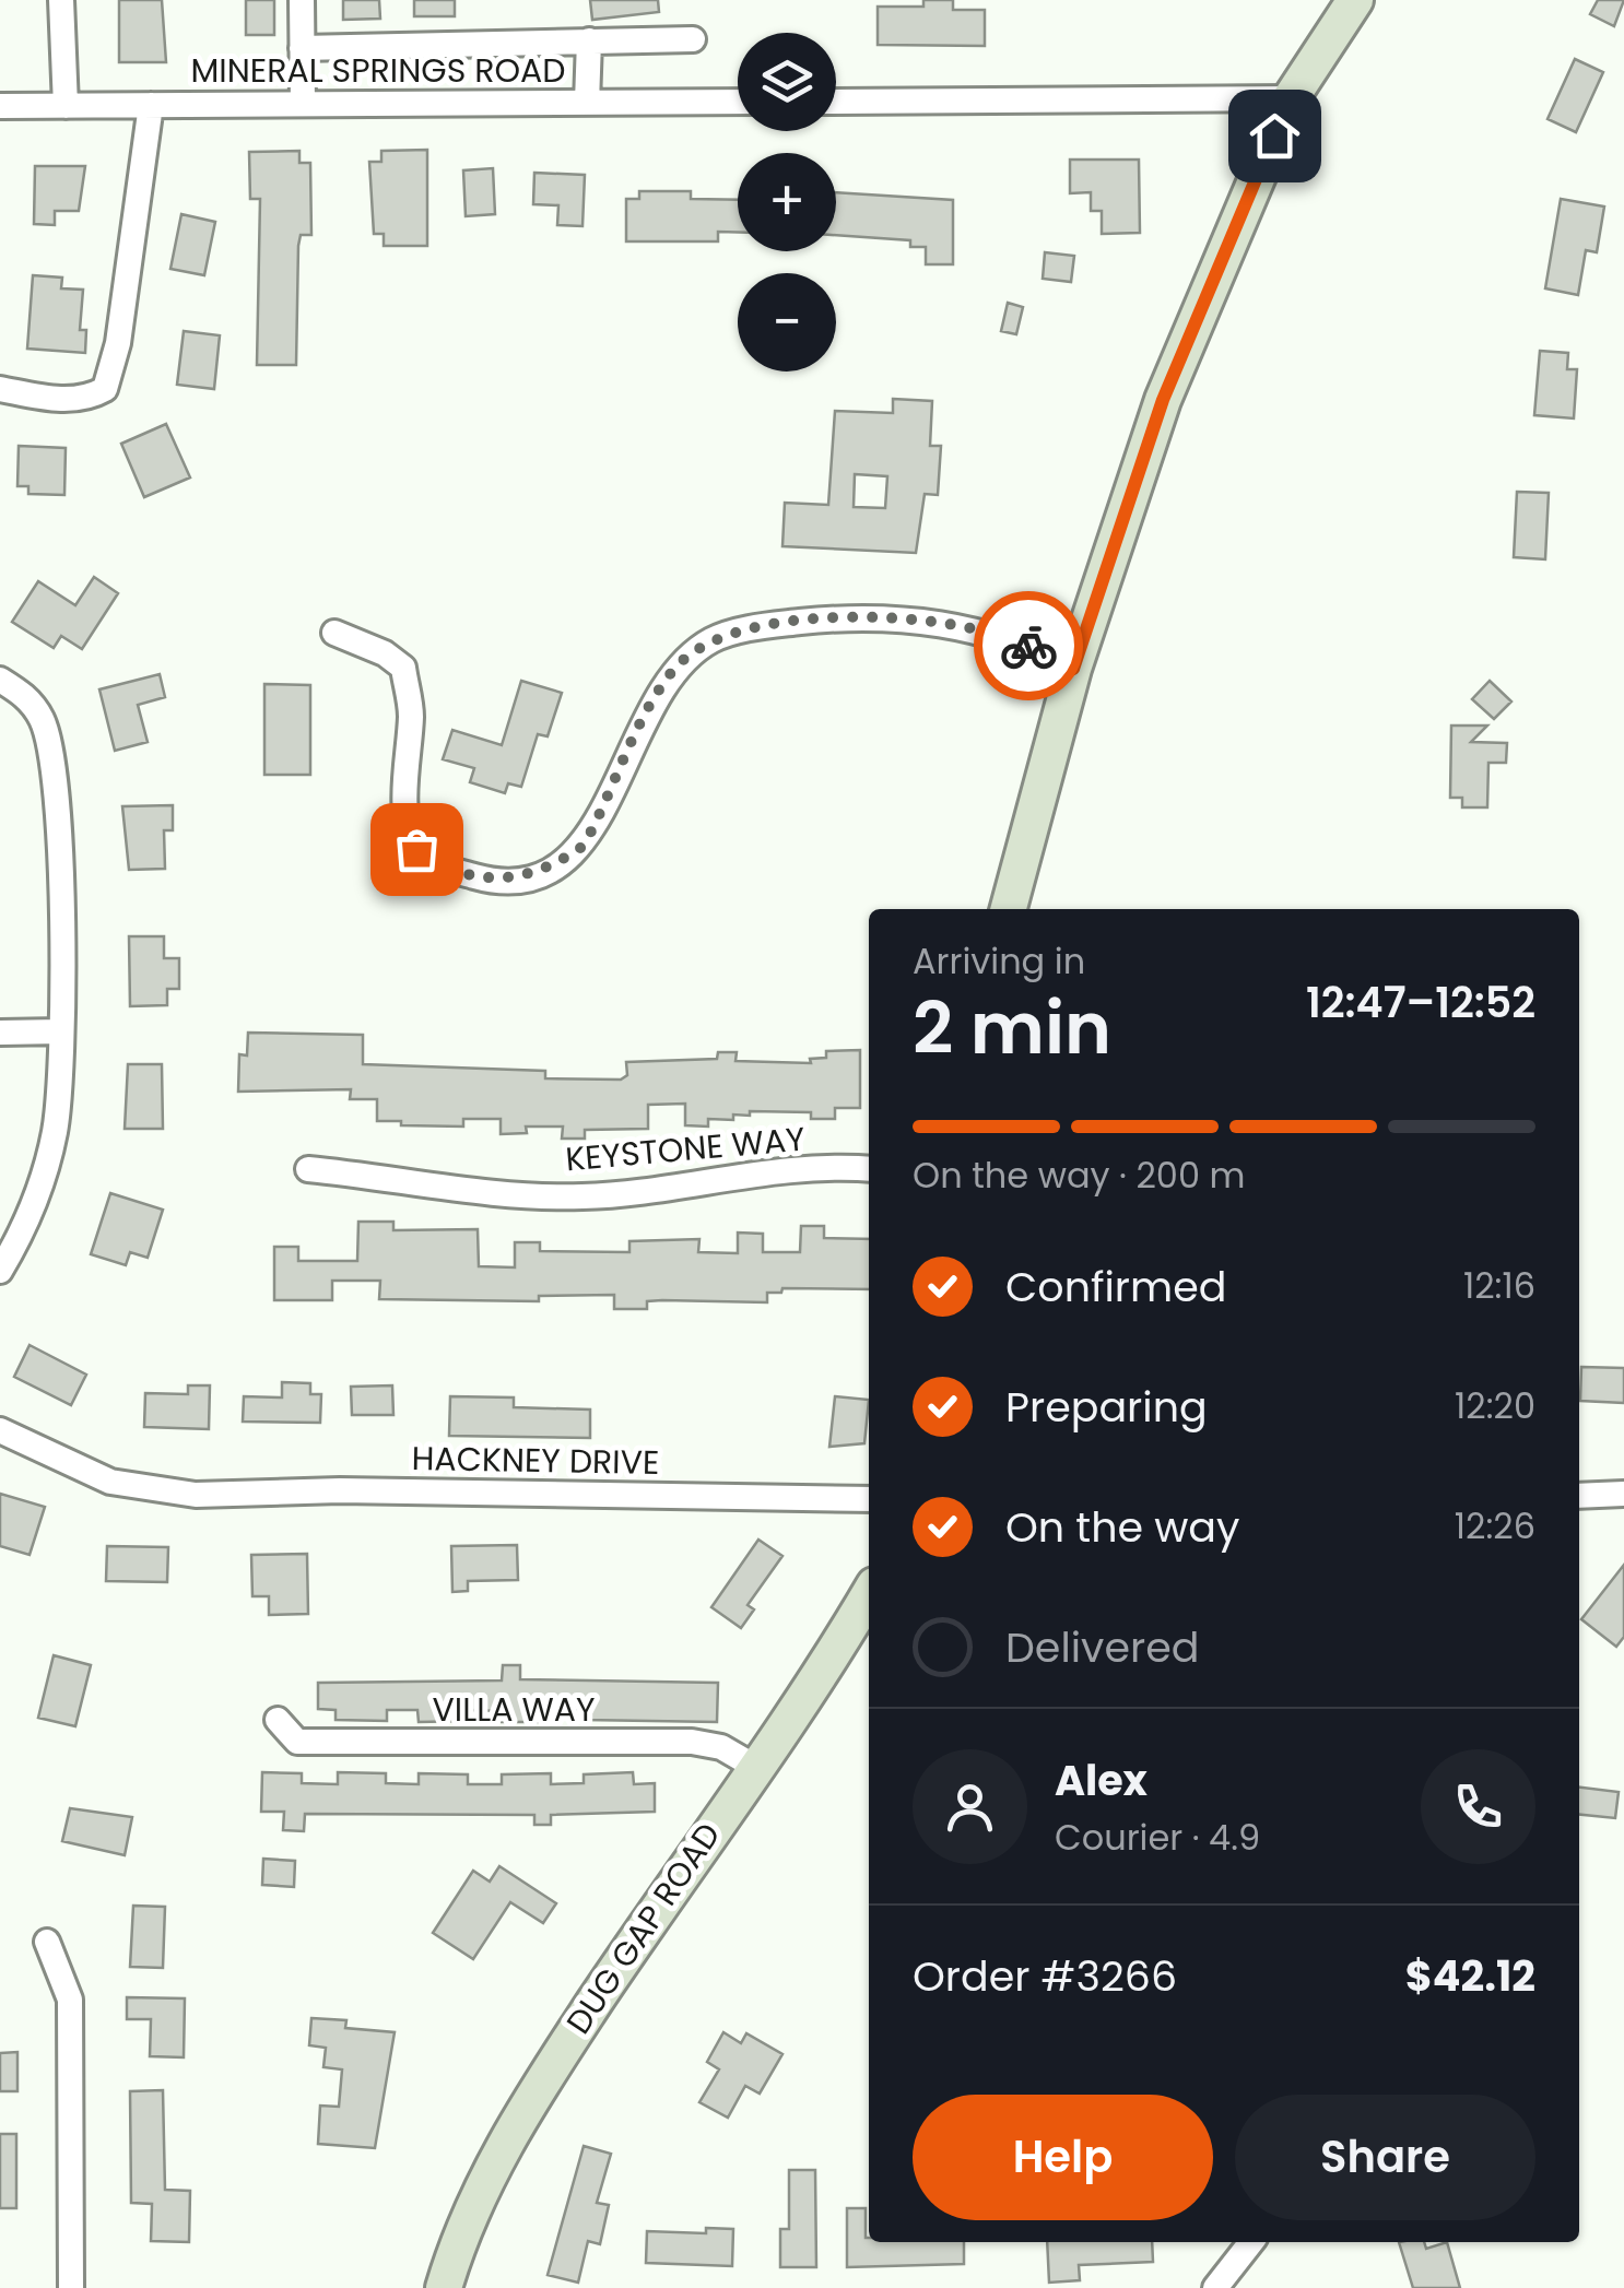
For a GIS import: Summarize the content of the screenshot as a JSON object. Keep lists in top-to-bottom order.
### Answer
{
  "streets": {
    "street": [
      "MINERAL SPRINGS ROAD",
      "KEYSTONE WAY",
      "HACKNEY DRIVE",
      "VILLA WAY",
      "DUG GAP ROAD"
    ]
  },
  "crossings": [
    ["VILLA WAY", "DUG GAP ROAD"]
  ],
  "page": {
    "map_buttons": ["+", "−"],
    "heading": ["2 min", "Arriving in", "12:47–12:52"],
    "panel": [
      "Alex",
      "Courier · 4.9",
      "Order #3266",
      "$42.12"
    ],
    "bar": "On the way · 200 m",
    "list": [
      ["Confirmed", "12:16"],
      ["Preparing", "12:20"],
      ["On the way", "12:26"],
      "Delivered"
    ],
    "buttons": ["Help", "Share"]
  }
}
